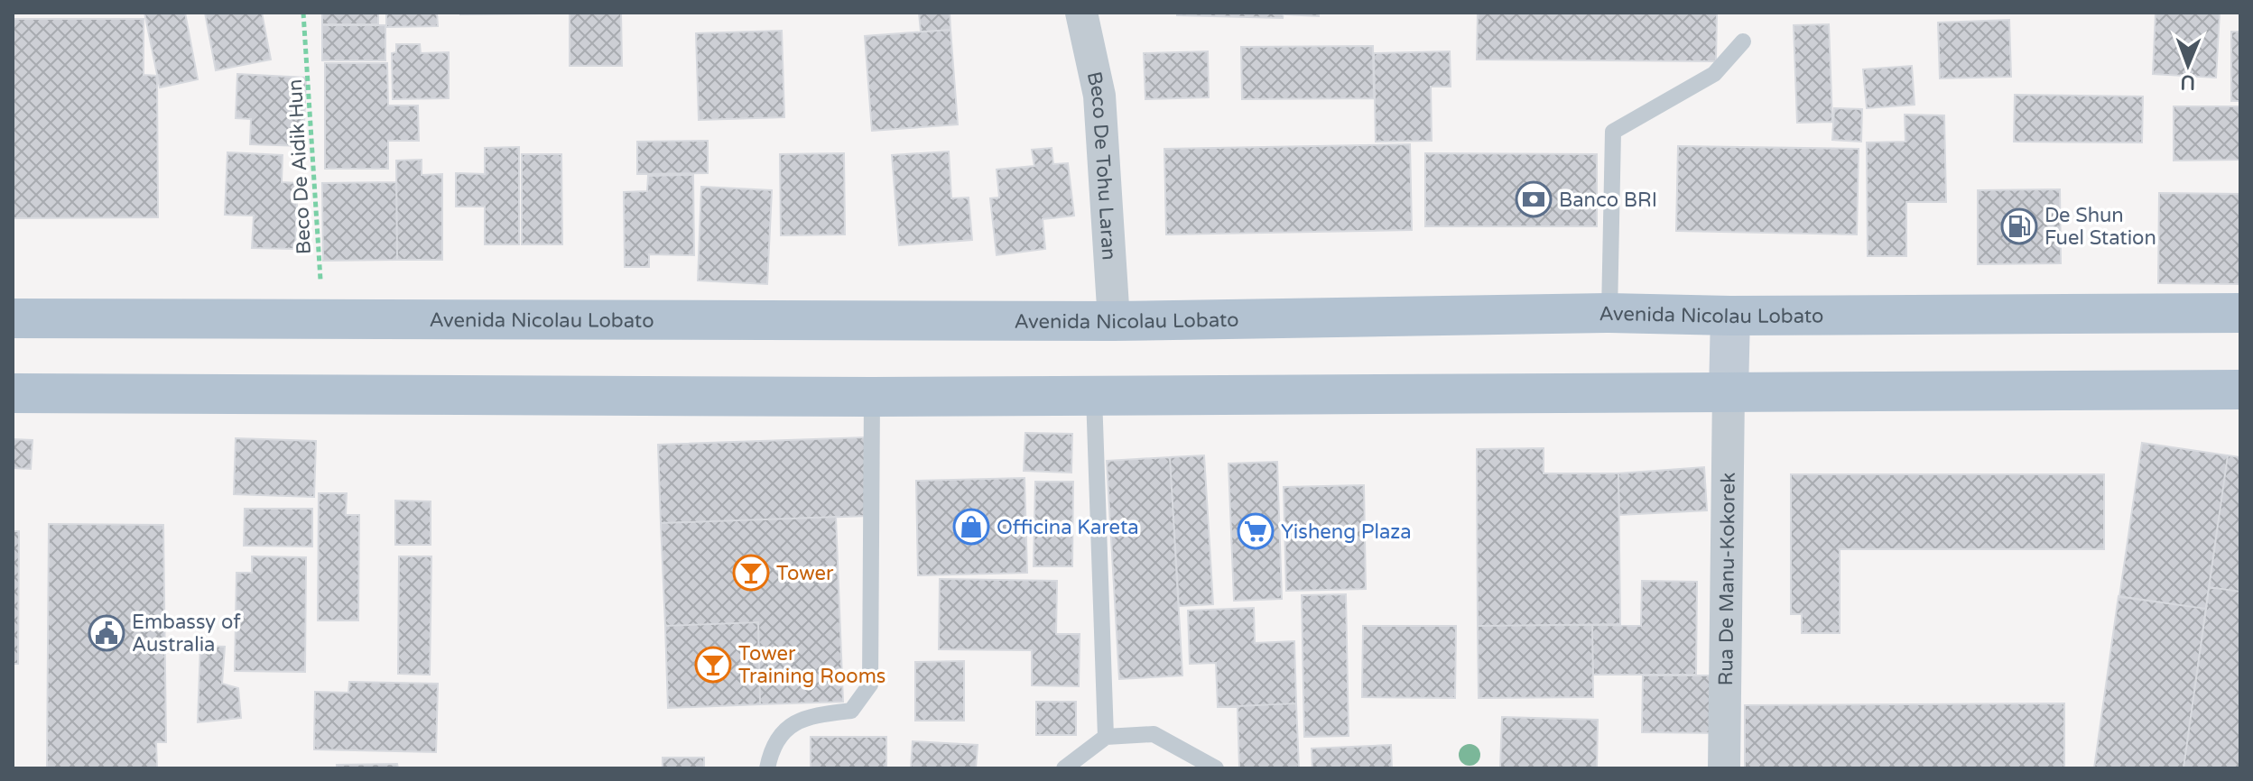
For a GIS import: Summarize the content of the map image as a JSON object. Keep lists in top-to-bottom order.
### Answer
{
  "streets": {
    "main road": ["Avenida Nicolau Lobato"],
    "street": ["Beco De Tohu Laran", "Rua De Manu-Kokorek"],
    "path": ["Beco De Aidik Hun"]
  },
  "crossings": [
    ["Beco De Aidik Hun", "Avenida Nicolau Lobato"],
    ["Beco De Tohu Laran", "Avenida Nicolau Lobato"]
  ],
  "places": {
    "bank": ["Banco BRI"],
    "fuel station": ["De Shun Fuel Station"],
    "shop": ["Officina Kareta"],
    "supermarket": ["Yisheng Plaza"],
    "bar": ["Tower", "Tower Training Rooms"],
    "public building": ["Embassy of Australia"]
  },
  "north": "bottom"
}
